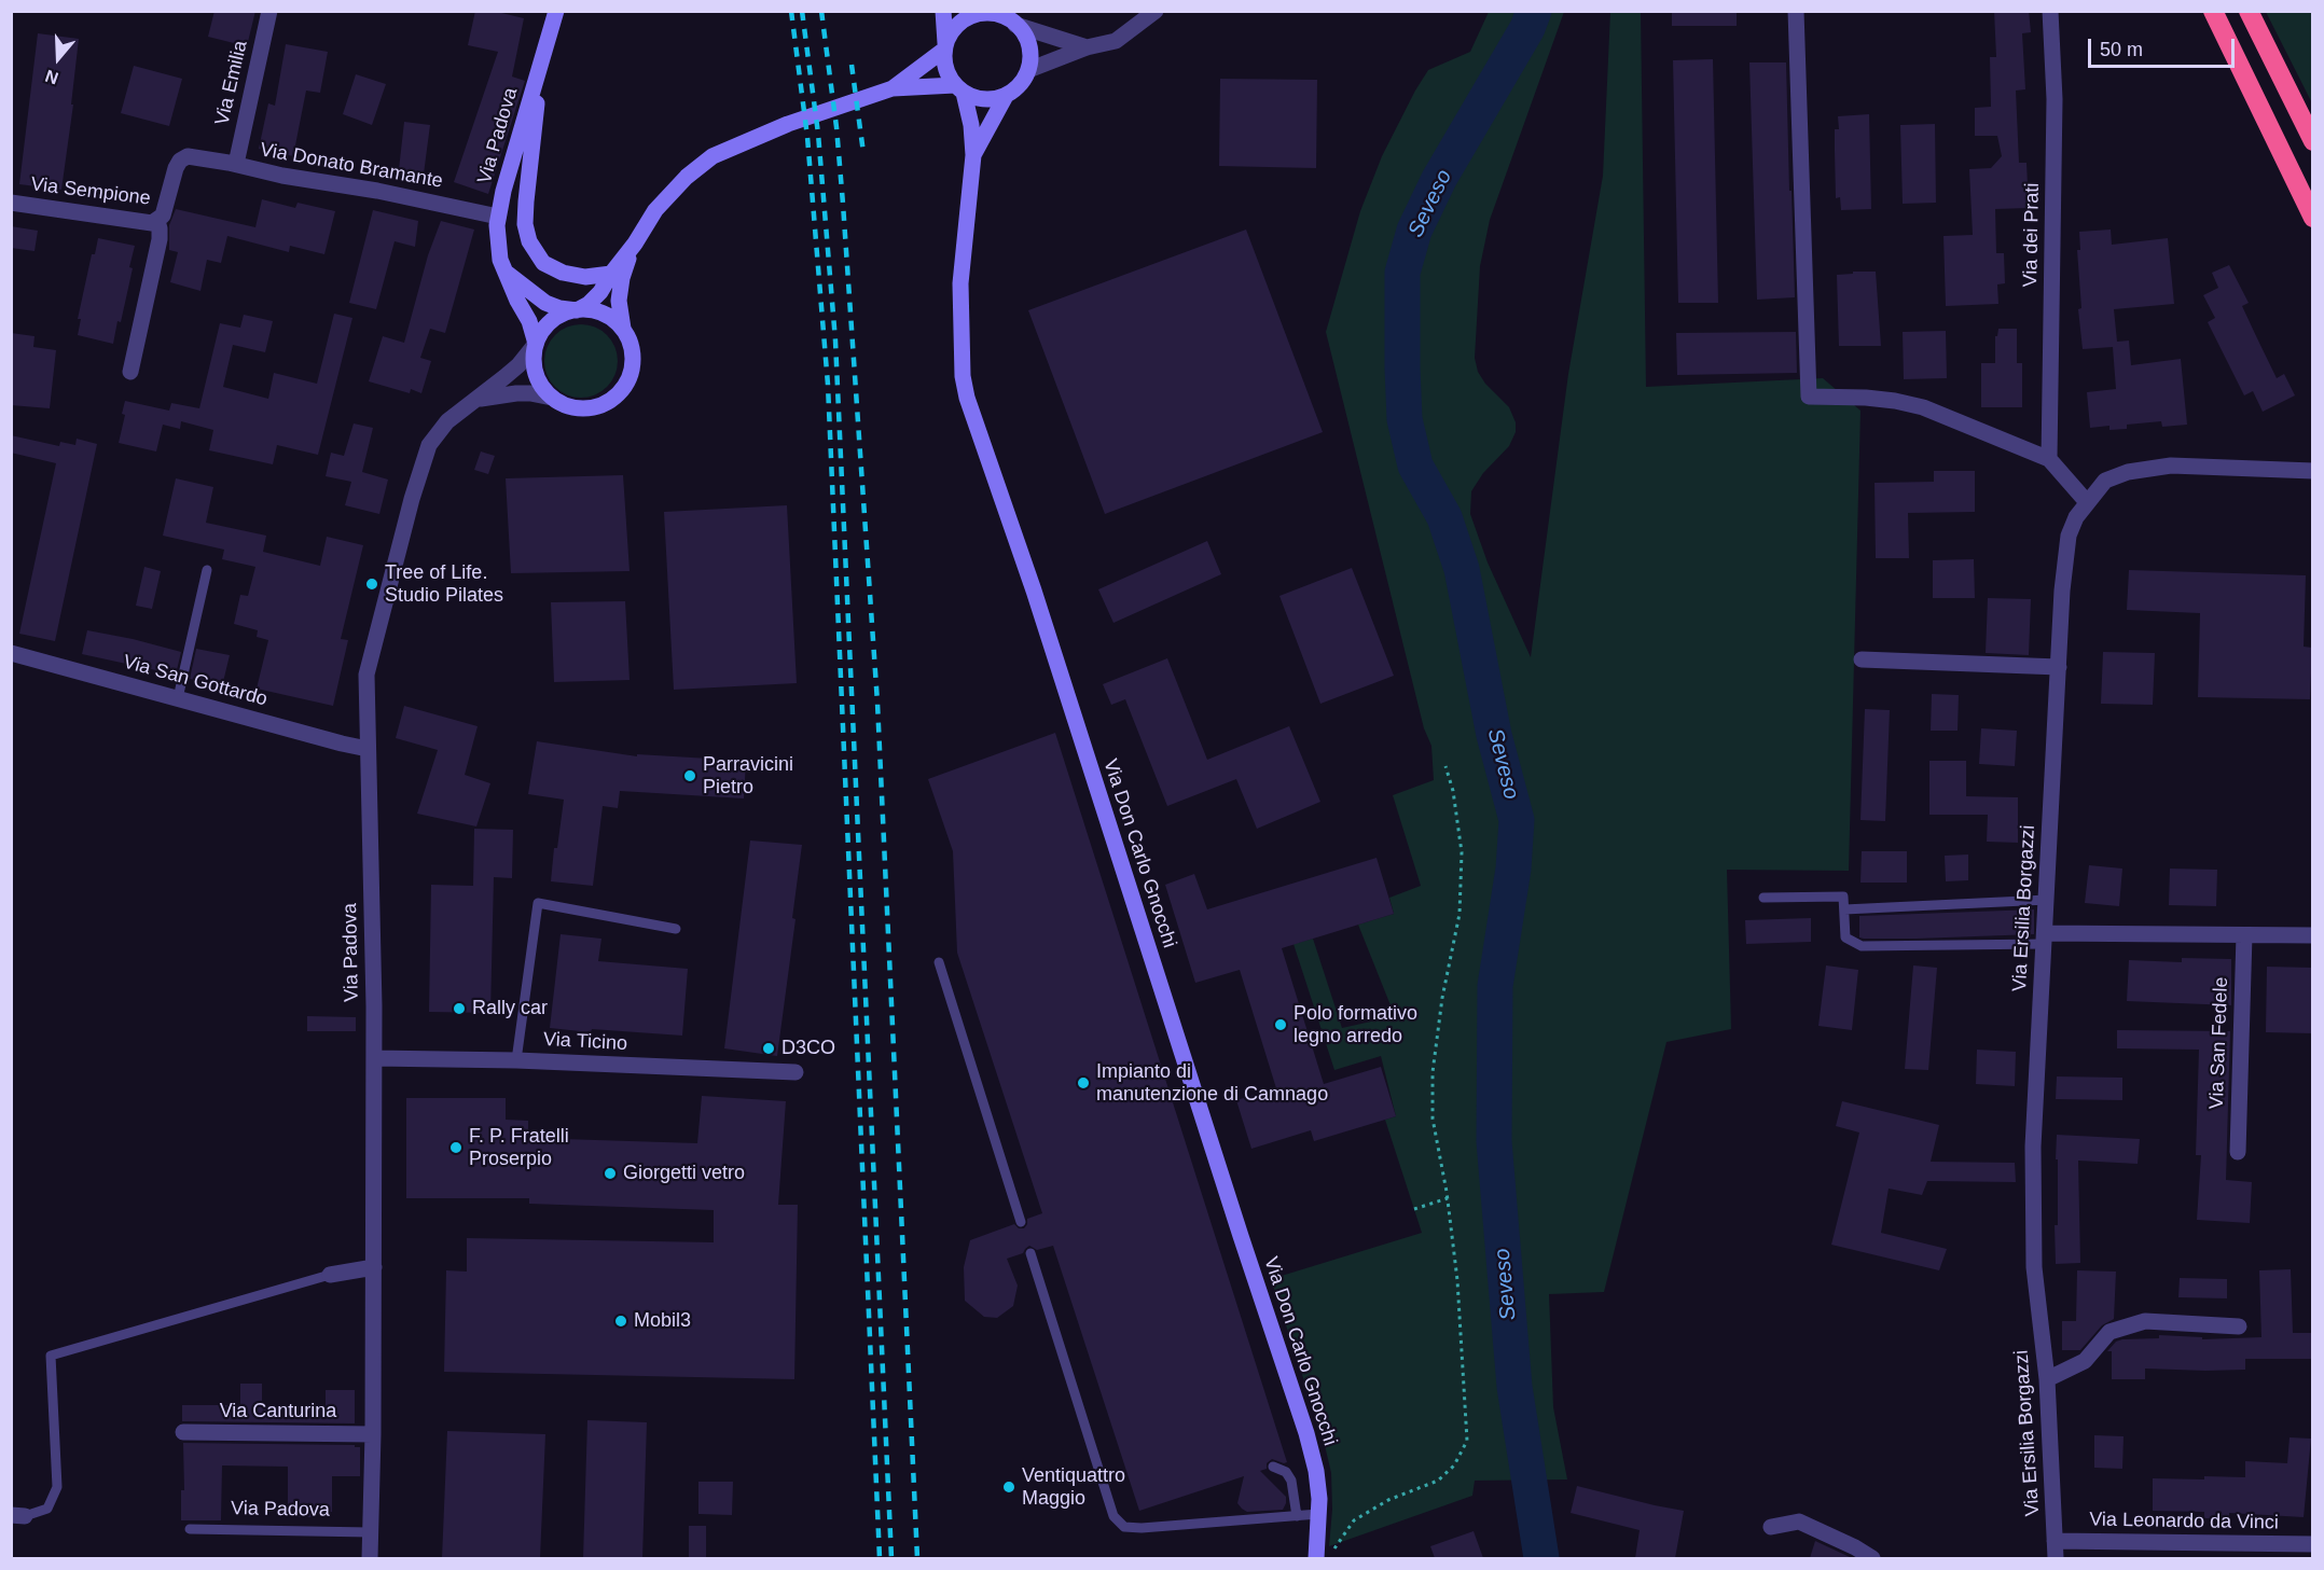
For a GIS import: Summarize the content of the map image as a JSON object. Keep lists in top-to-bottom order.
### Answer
{
  "streets": {
    "street": [
      "Via Emilia",
      "Via Padova",
      "Via Donato Bramante",
      "Via Sempione",
      "Via dei Prati",
      "Via San Gottardo",
      "Via Don Carlo Gnocchi",
      "Via Ersilia Borgazzi",
      "Via Ticino",
      "Via San Fedele",
      "Via Canturina",
      "Via Leonardo da Vinci"
    ]
  },
  "crossings": [
    ["Via Emilia", "Via Donato Bramante"],
    ["Via Emilia", "Via Sempione"],
    ["Via Padova", "Via Donato Bramante"],
    ["Via Padova", "Via San Gottardo"],
    ["Via Padova", "Via Ticino"],
    ["Via Padova", "Via Canturina"],
    ["Via Donato Bramante", "Via Sempione"],
    ["Via Ersilia Borgazzi", "Via Leonardo da Vinci"]
  ],
  "water": ["Seveso"],
  "places": [
    "Tree of Life. Studio Pilates",
    "Parravicini Pietro",
    "Rally car",
    "Polo formativo legno arredo",
    "D3CO",
    "Impianto di manutenzione di Camnago",
    "F. P. Fratelli Proserpio",
    "Giorgetti vetro",
    "Mobil3",
    "Ventiquattro Maggio"
  ],
  "scale_bar": "50 m",
  "north": "bottom"
}
